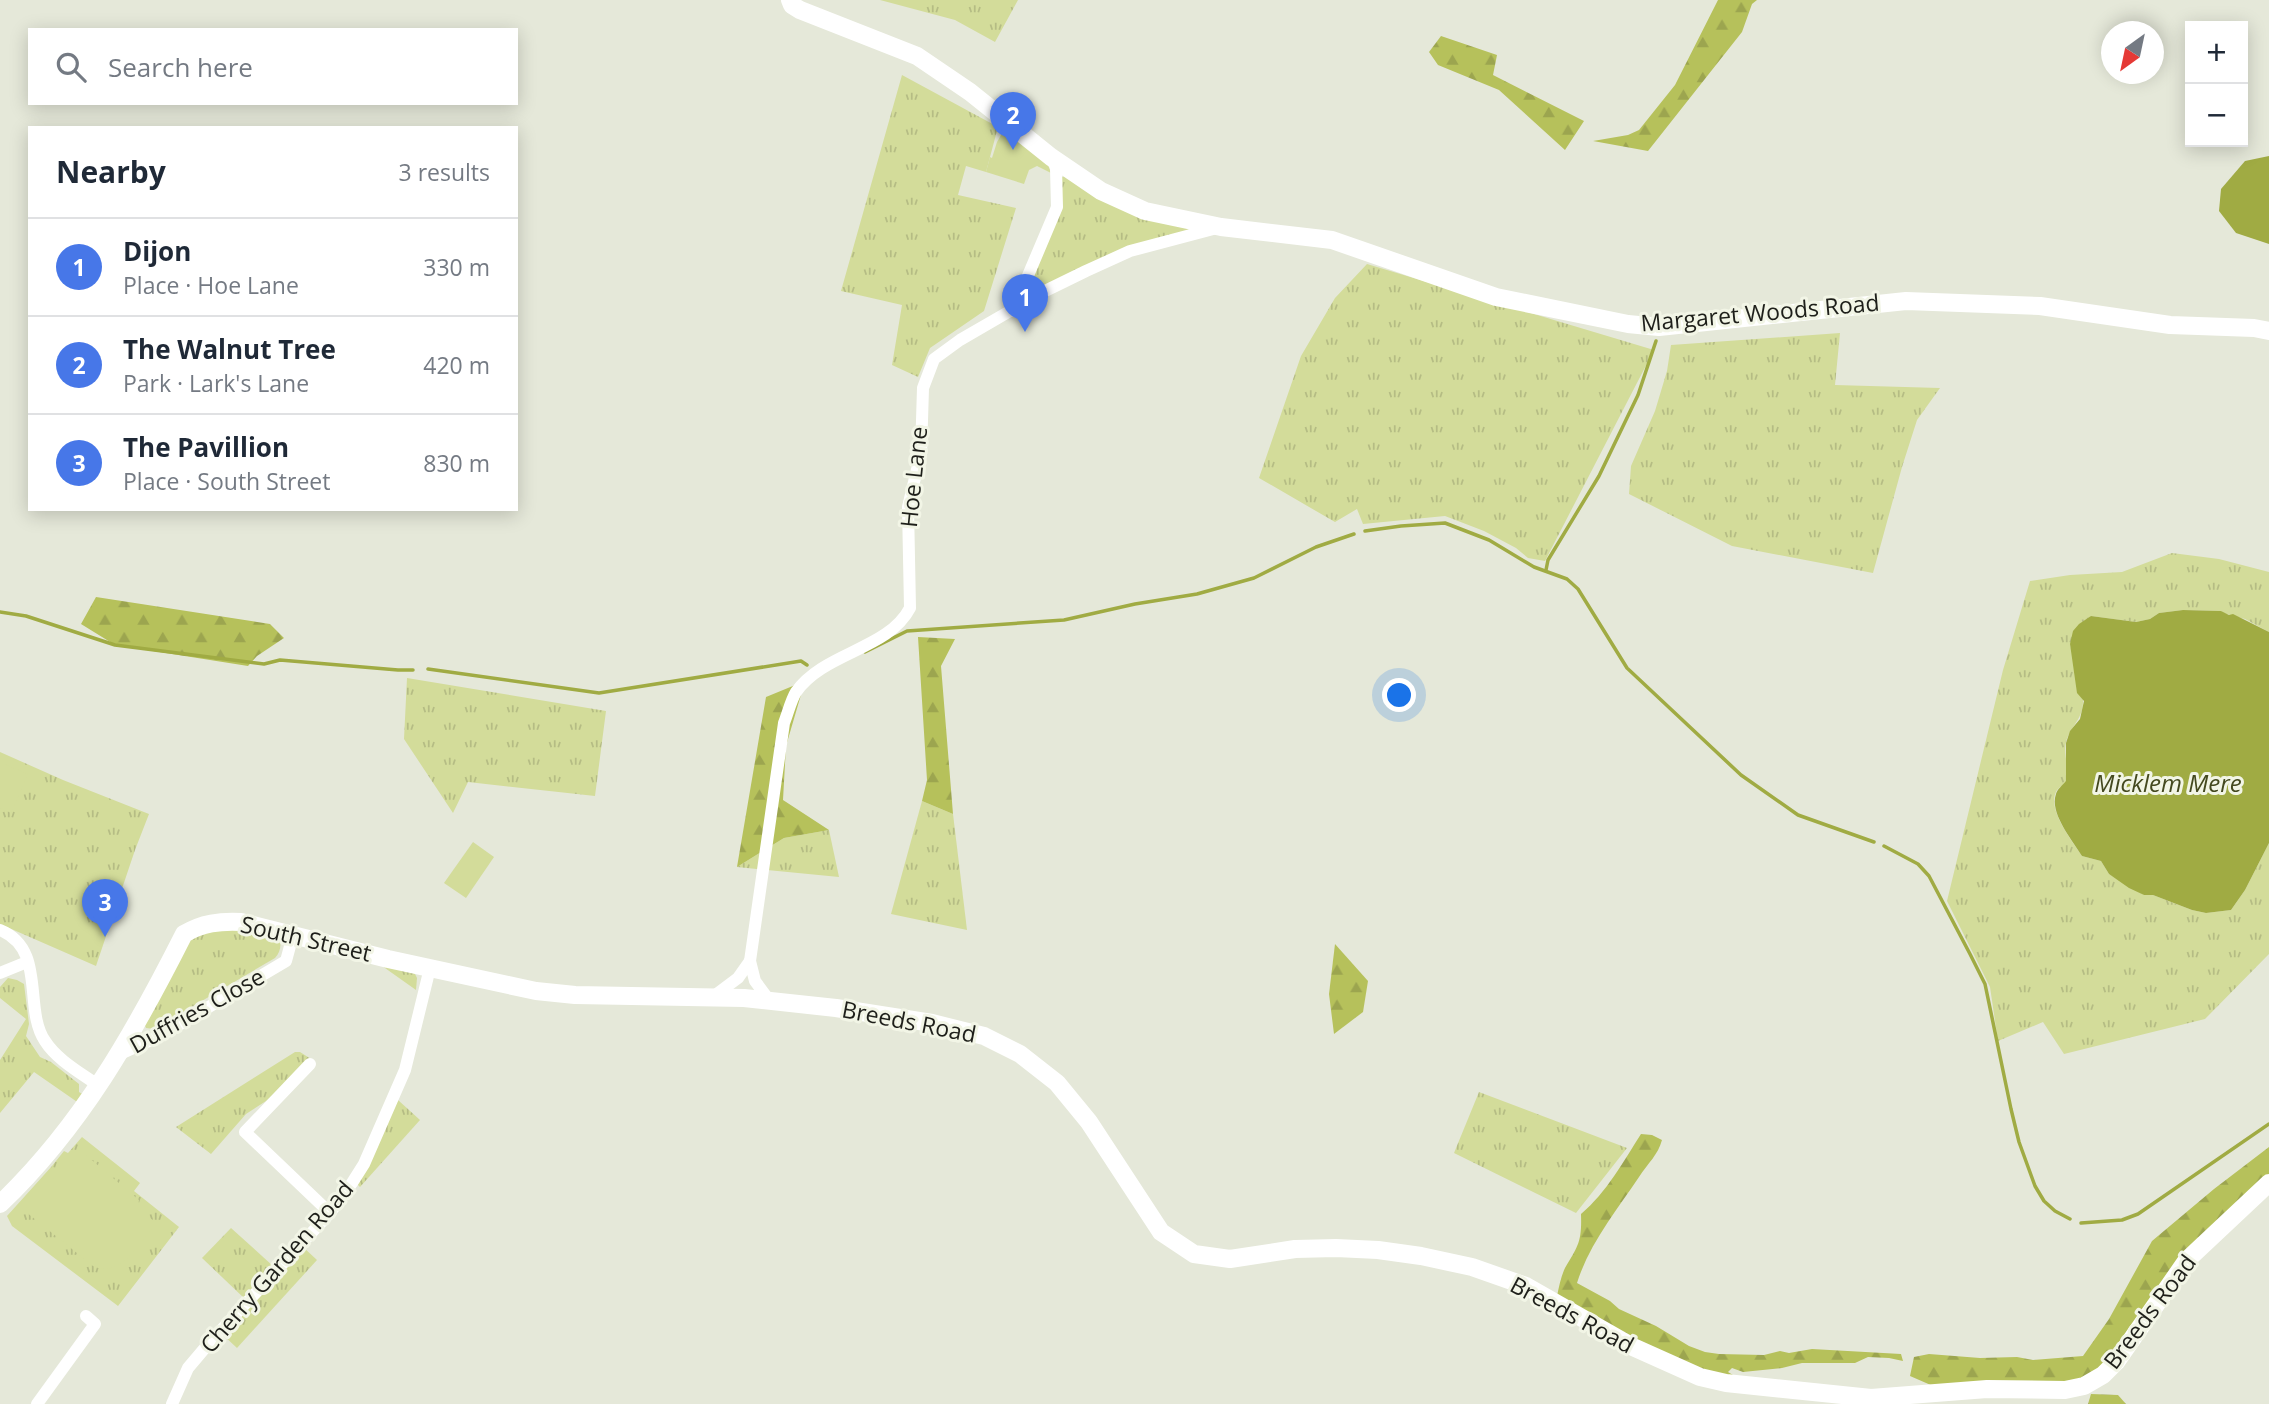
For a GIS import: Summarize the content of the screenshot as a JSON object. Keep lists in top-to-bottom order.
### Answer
{
  "streets": {
    "street": [
      "Margaret Woods Road",
      "Hoe Lane",
      "South Street",
      "Duffries Close",
      "Breeds Road",
      "Cherry Garden Road"
    ]
  },
  "crossings": [
    ["Margaret Woods Road", "Hoe Lane"],
    ["South Street", "Duffries Close"],
    ["South Street", "Breeds Road"],
    ["South Street", "Cherry Garden Road"]
  ],
  "water": ["Micklem Mere"],
  "north": "bottom left",
  "page": {
    "map_buttons": ["+", "−"],
    "search": "Search here",
    "pins": ["2", "1", "3"],
    "heading": ["Nearby", "3 results"],
    "list": [
      {
        "mark": "1",
        "name": "Dijon",
        "note": "Place · Hoe Lane",
        "value": "330 m"
      },
      {
        "mark": "2",
        "name": "The Walnut Tree",
        "note": "Park · Lark's Lane",
        "value": "420 m"
      },
      {
        "mark": "3",
        "name": "The Pavillion",
        "note": "Place · South Street",
        "value": "830 m"
      }
    ]
  }
}
